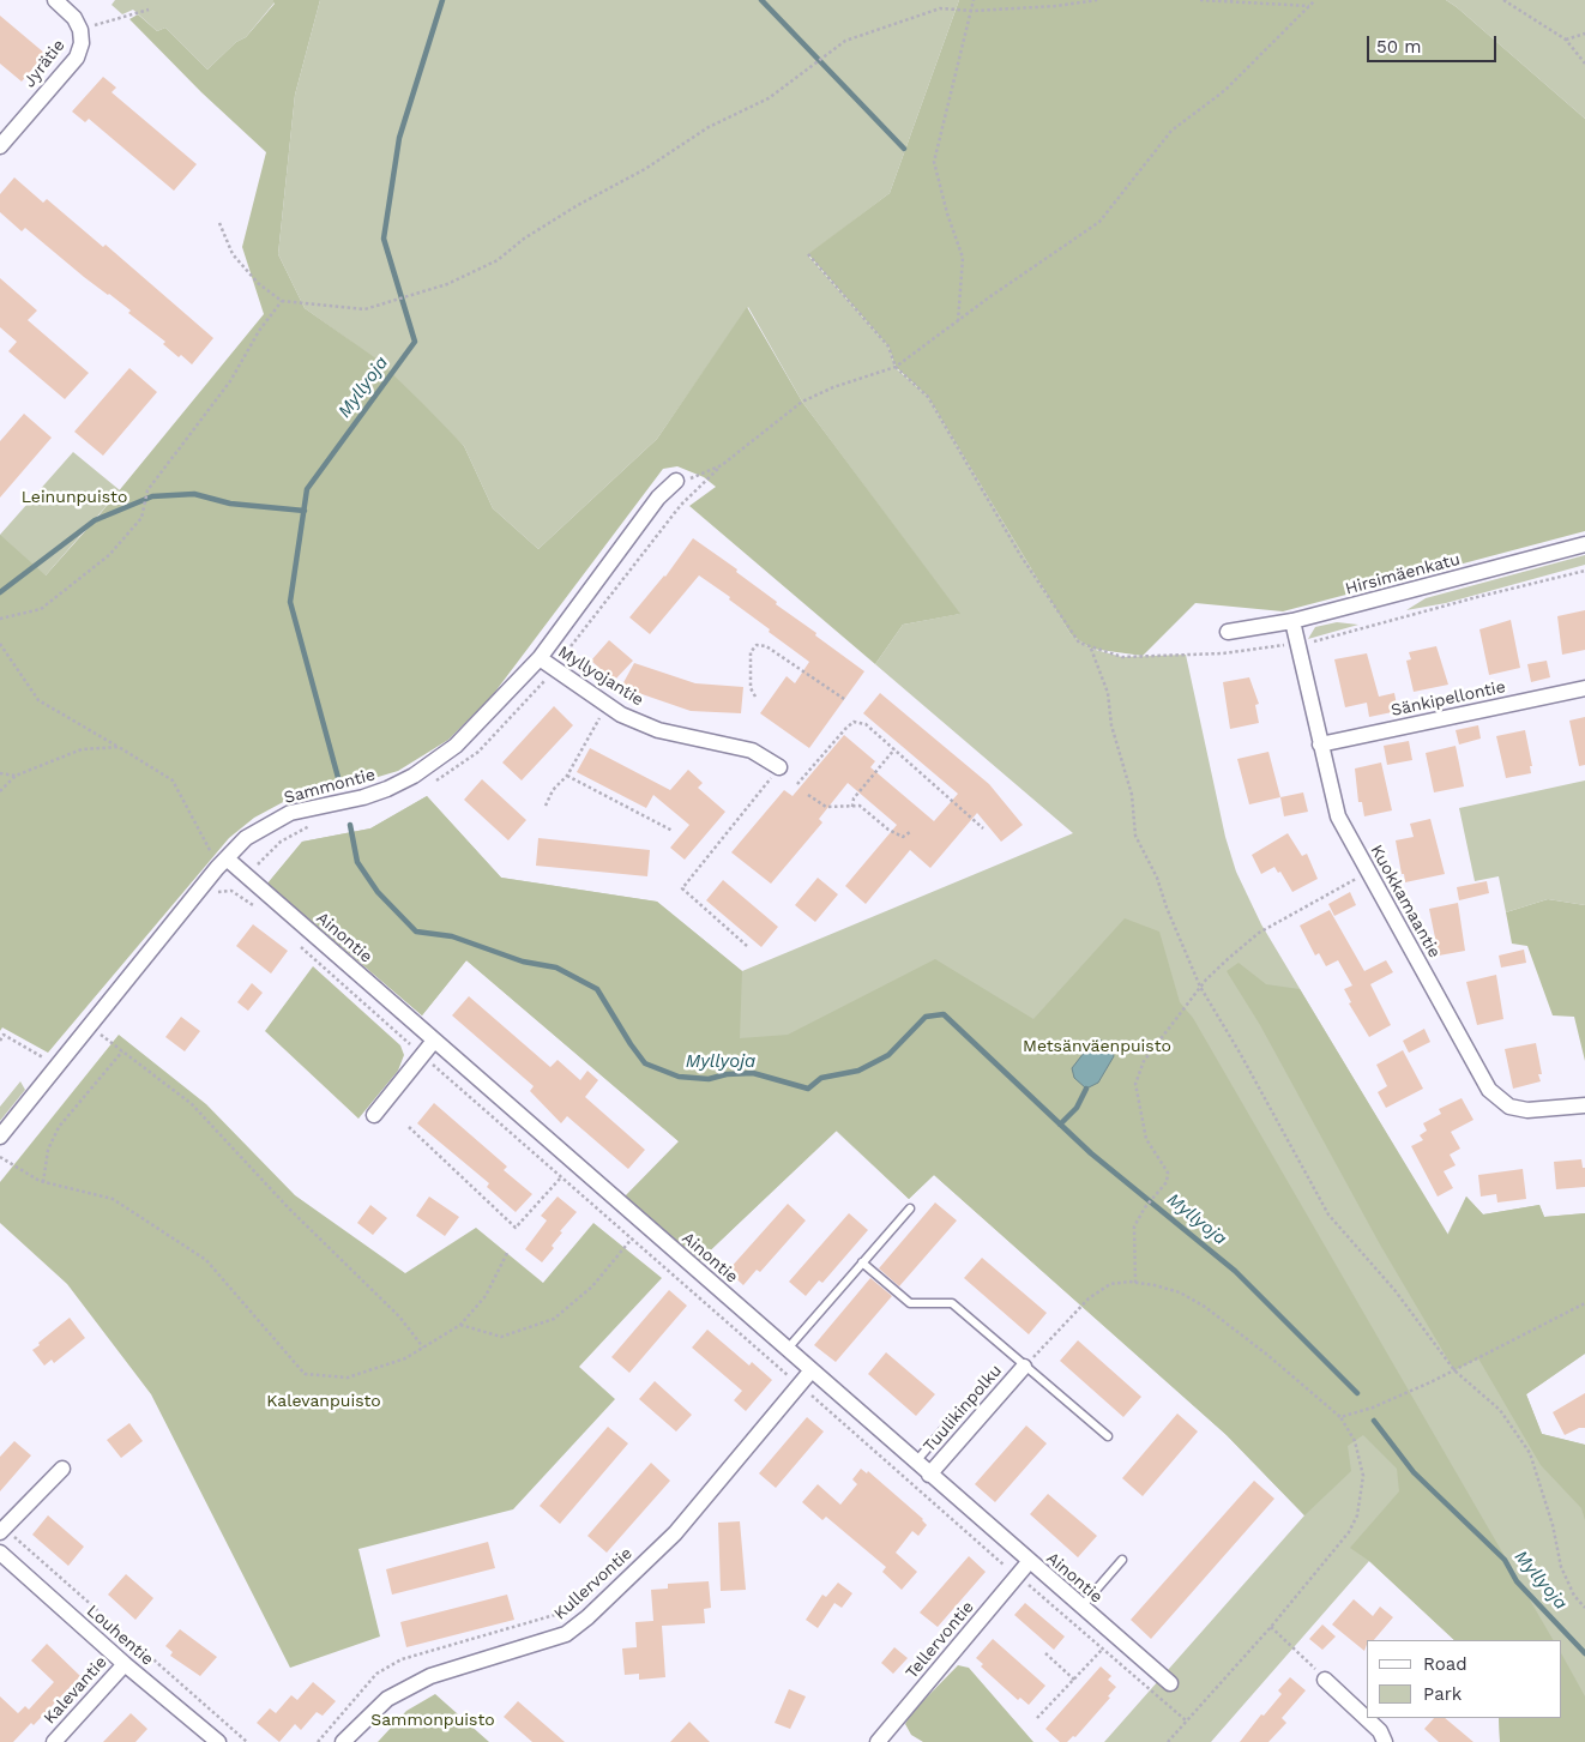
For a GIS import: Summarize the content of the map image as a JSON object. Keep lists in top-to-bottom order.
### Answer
{
  "streets": {
    "street": [
      "Jyrätie",
      "Hirsimäenkatu",
      "Myllyojantie",
      "Sänkipellontie",
      "Sammontie",
      "Kuokkamaantie",
      "Ainontie",
      "Tuulikinpolku",
      "Kullervontie",
      "Louhentie",
      "Tellervontie",
      "Kalevantie"
    ]
  },
  "crossings": [
    ["Hirsimäenkatu", "Kuokkamaantie"],
    ["Myllyojantie", "Sammontie"],
    ["Sänkipellontie", "Kuokkamaantie"],
    ["Sammontie", "Ainontie"],
    ["Ainontie", "Tuulikinpolku"],
    ["Ainontie", "Kullervontie"],
    ["Ainontie", "Tellervontie"],
    ["Louhentie", "Kalevantie"]
  ],
  "water": ["Myllyoja"],
  "parks": [
    "Leinunpuisto",
    "Metsänväenpuisto",
    "Kalevanpuisto",
    "Sammonpuisto"
  ],
  "legend": ["Road", "Park"],
  "scale_bar": "50 m"
}
